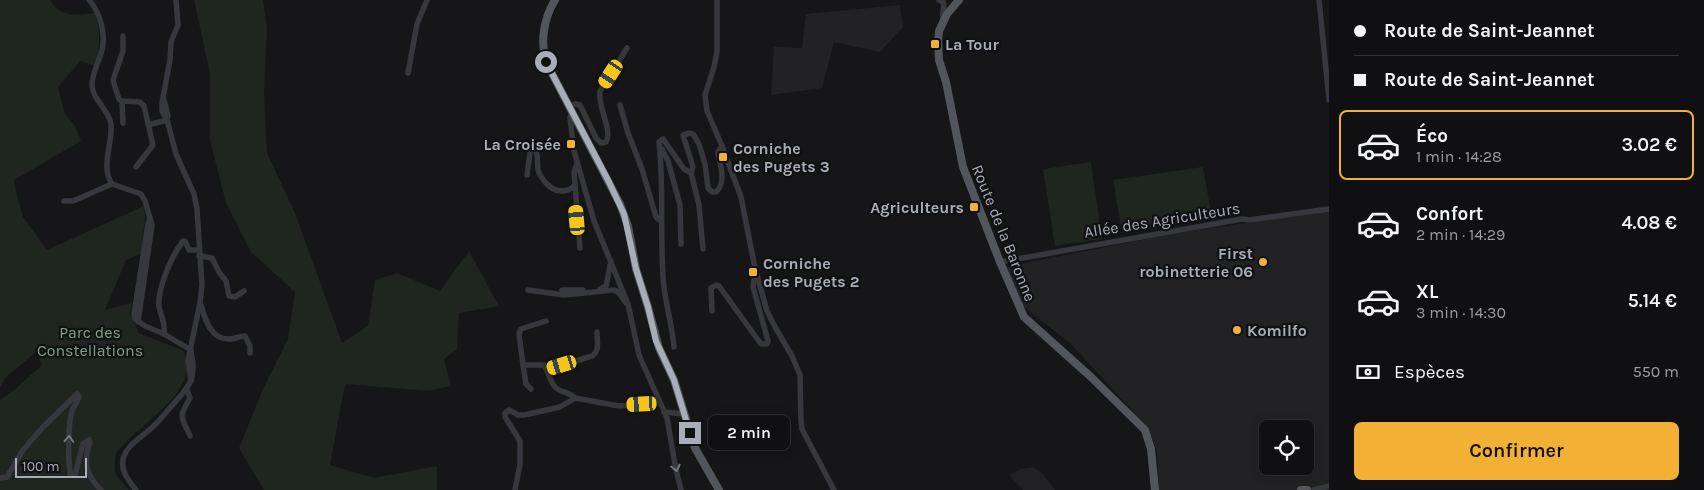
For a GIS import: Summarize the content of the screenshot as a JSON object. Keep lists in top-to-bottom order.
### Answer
{
  "streets": {
    "main road": ["Route de la Baronne"],
    "street": ["Allée des Agriculteurs"]
  },
  "crossings": [
    ["Allée des Agriculteurs", "Route de la Baronne"]
  ],
  "parks": ["Parc des Constellations"],
  "places": {
    "transit": [
      "La Tour",
      "La Croisée",
      "Corniche des Pugets 3",
      "Agriculteurs",
      "Corniche des Pugets 2"
    ],
    "other": ["First robinetterie 06", "Komilfo"]
  },
  "scale_bar": "100 m",
  "page": {
    "banner": ["Route de Saint-Jeannet", "Route de Saint-Jeannet"],
    "list": [
      {
        "name": "Éco",
        "note": "1 min · 14:28",
        "value": "3.02 €"
      },
      {
        "name": "Confort",
        "note": "2 min · 14:29",
        "value": "4.08 €"
      },
      {
        "name": "XL",
        "note": "3 min · 14:30",
        "value": "5.14 €"
      }
    ],
    "pay": ["Espèces", "550 m"],
    "buttons": "Confirmer",
    "bubble": "2 min",
    "scale": "100 m"
  }
}
